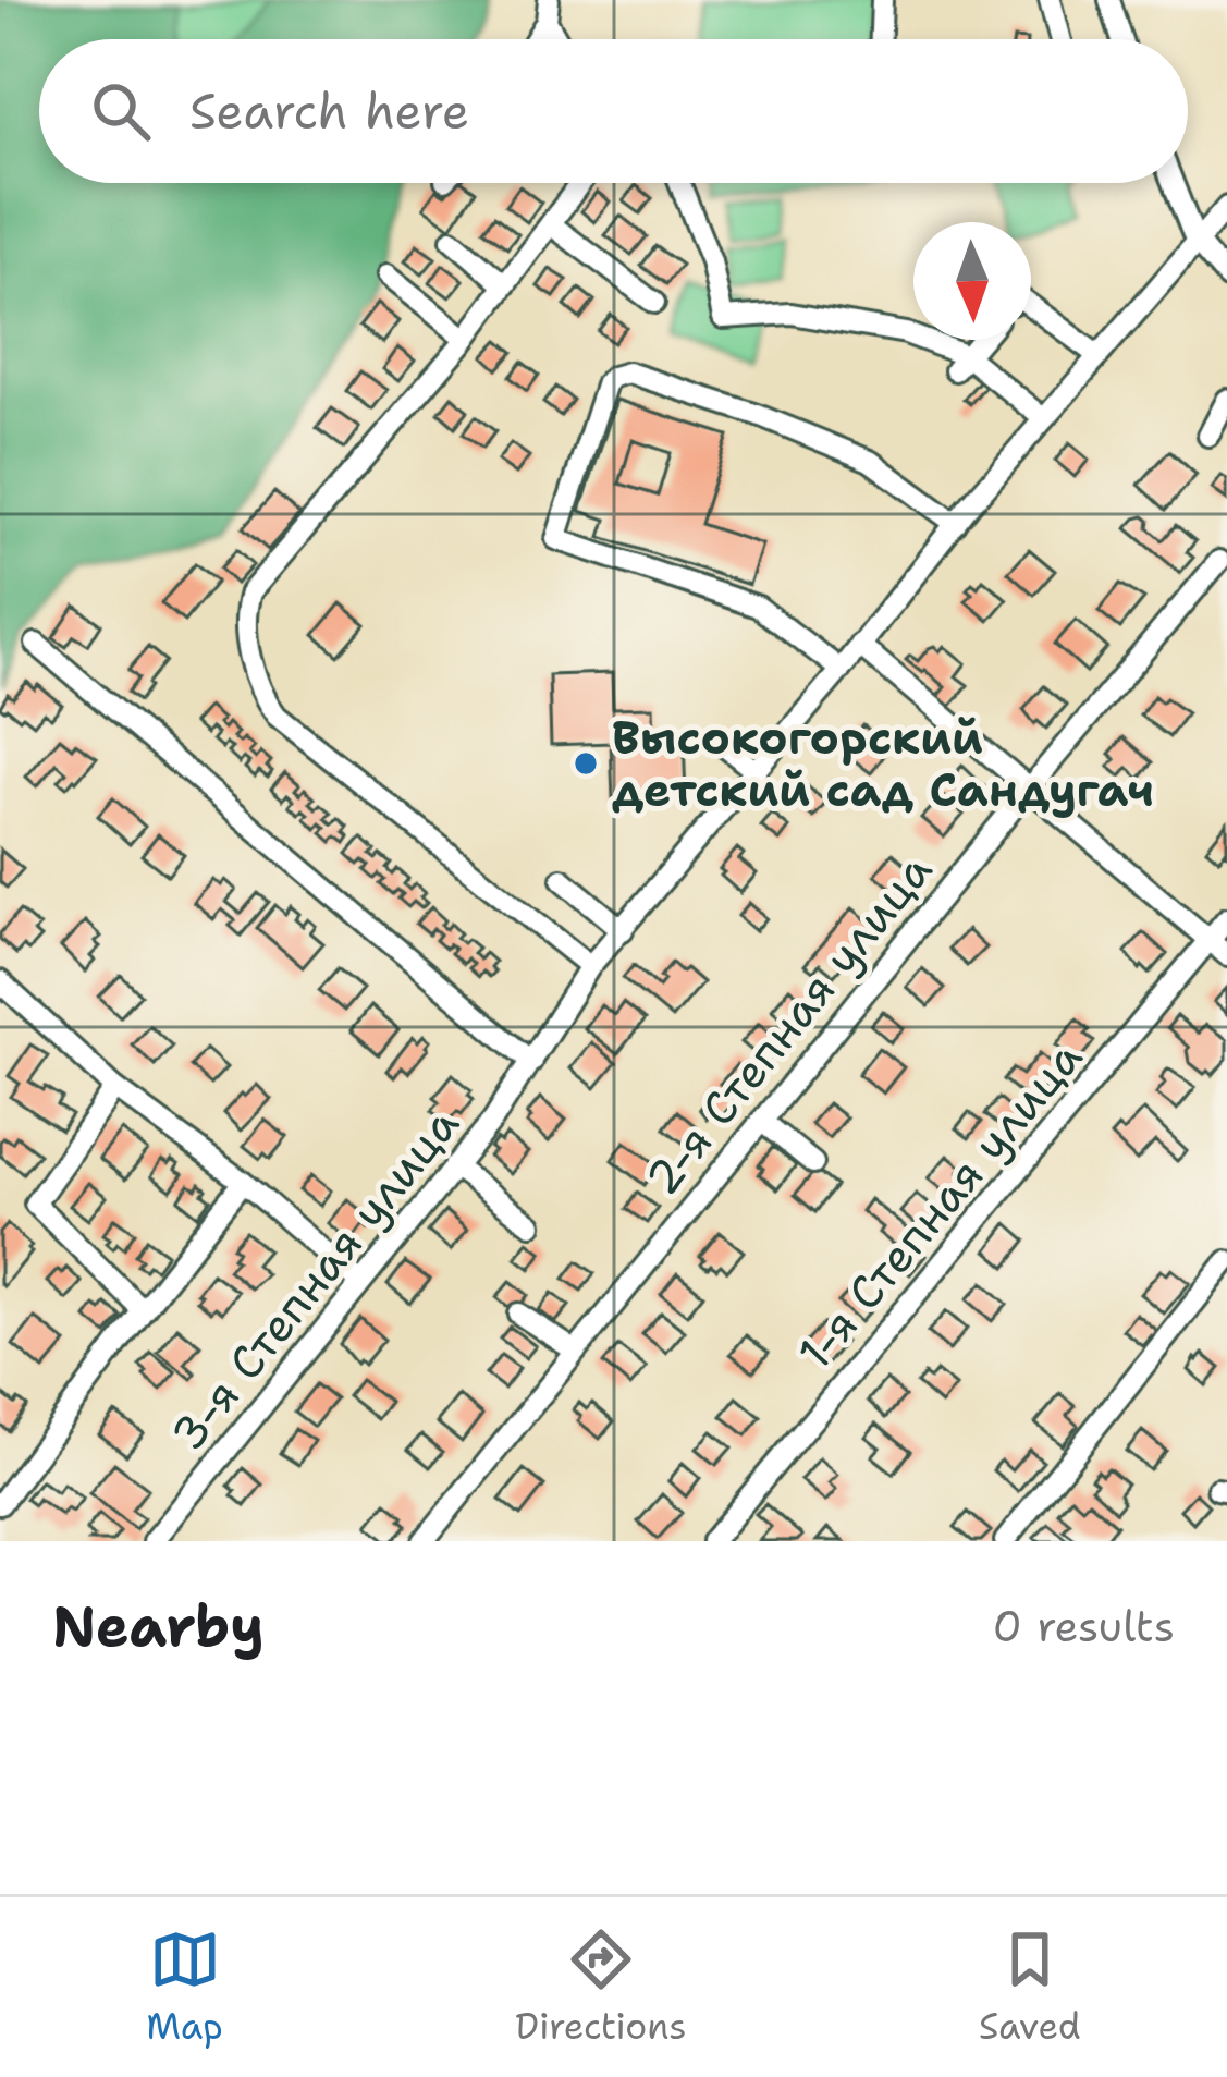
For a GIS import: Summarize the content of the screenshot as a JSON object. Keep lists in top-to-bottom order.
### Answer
{
  "streets": {
    "street": ["2-я Степная улица", "1-я Степная улица", "3-я Степная улица"]
  },
  "places": ["Высокогорский детский сад Сандугач"],
  "north": "bottom",
  "page": {
    "search": "Search here",
    "heading": ["Nearby", "0 results"],
    "nav": ["Map", "Directions", "Saved"]
  }
}
